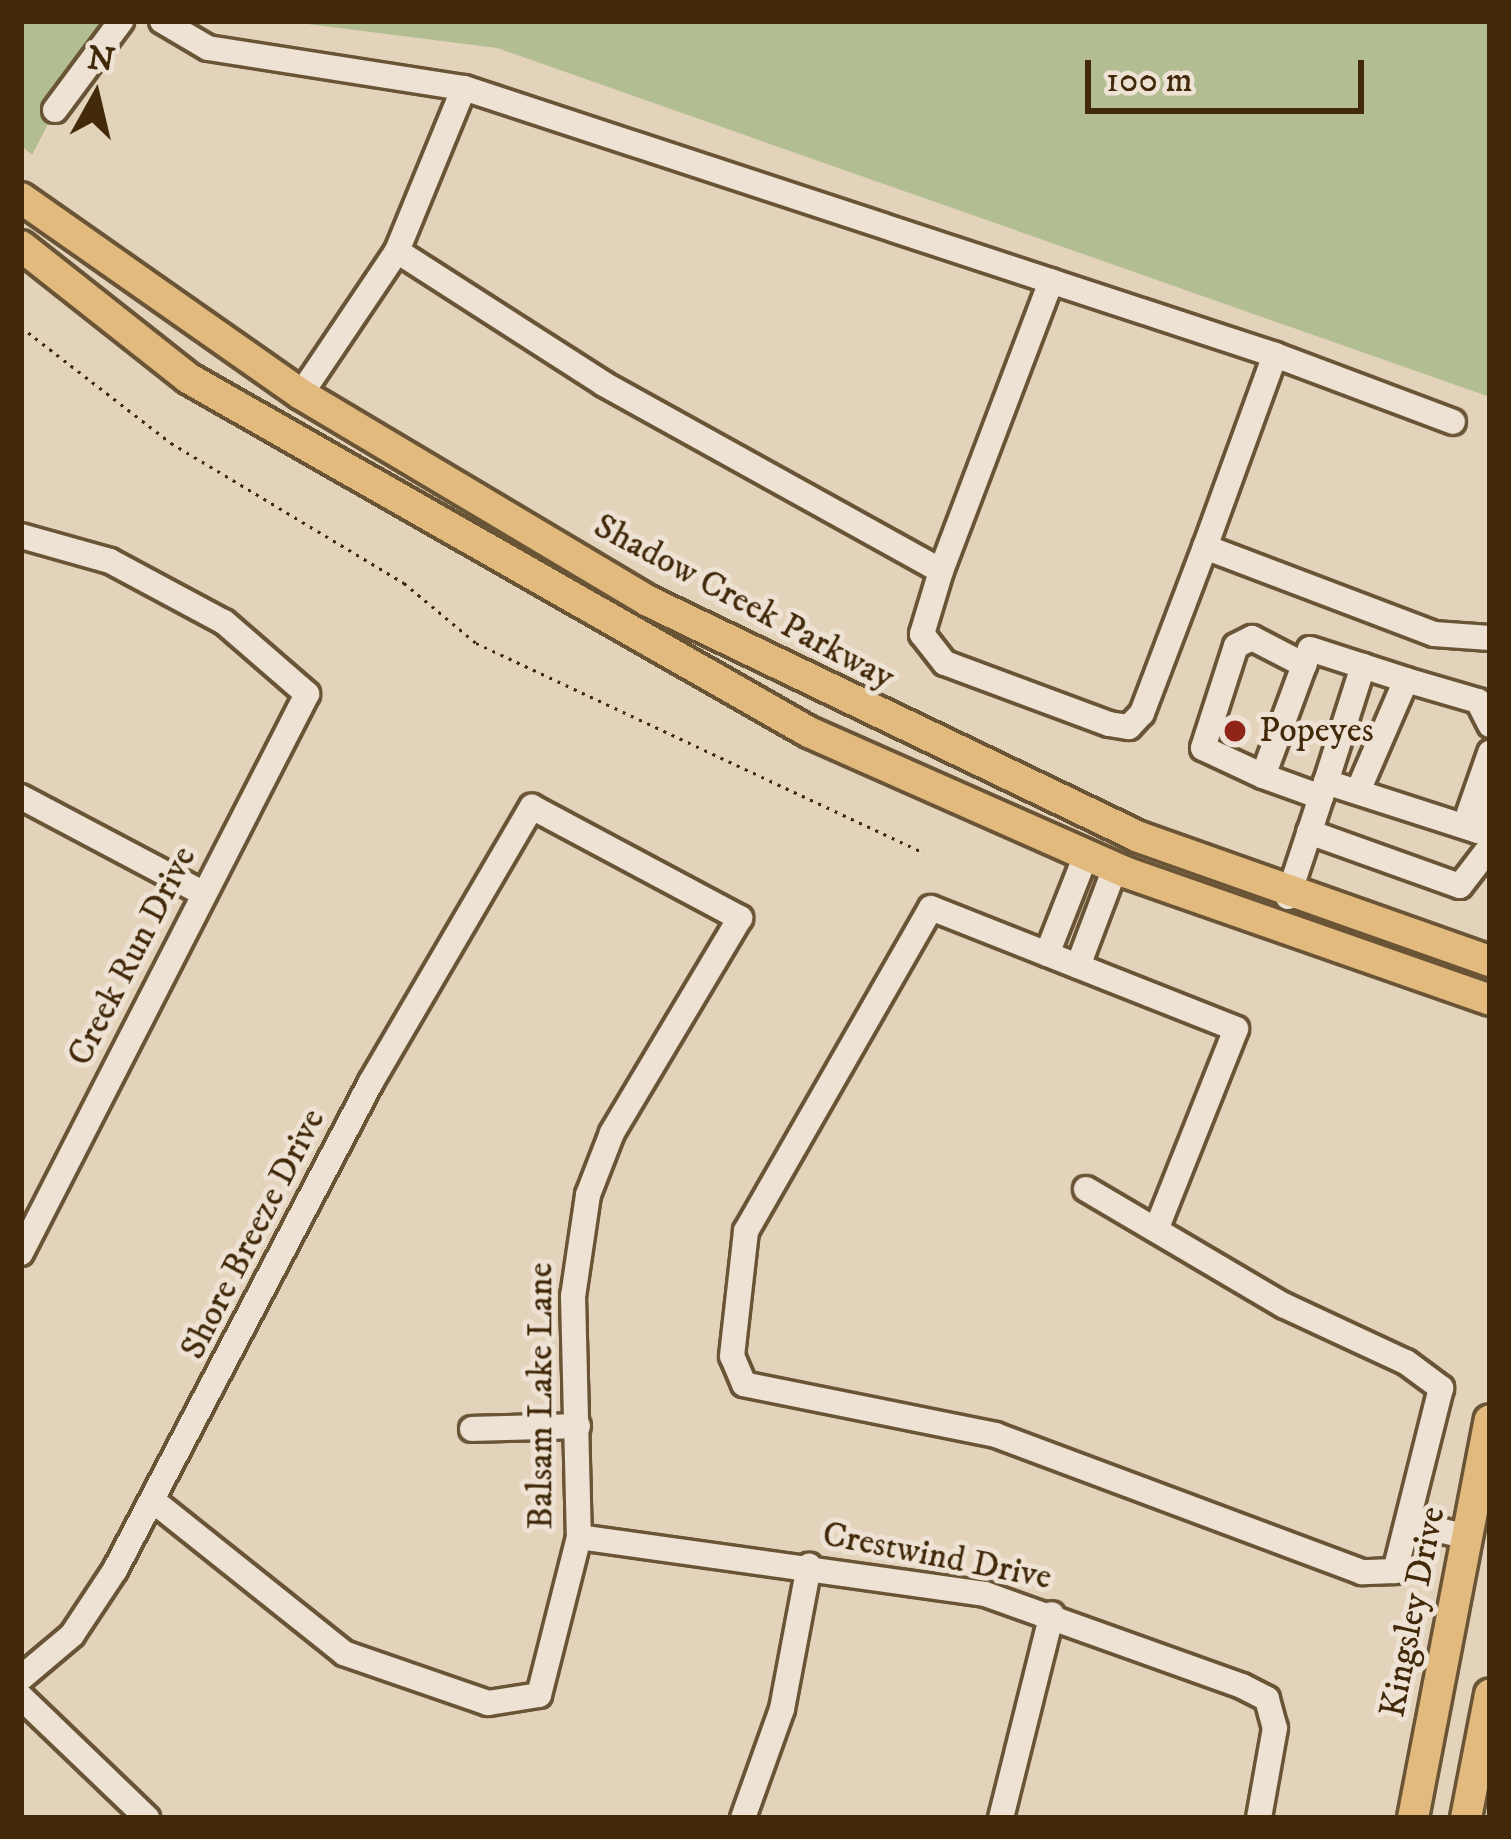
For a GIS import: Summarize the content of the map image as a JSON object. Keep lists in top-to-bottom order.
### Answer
{
  "streets": {
    "main road": ["Shadow Creek Parkway", "Kingsley Drive"],
    "street": [
      "Creek Run Drive",
      "Shore Breeze Drive",
      "Balsam Lake Lane",
      "Crestwind Drive"
    ]
  },
  "crossings": [
    ["Shore Breeze Drive", "Balsam Lake Lane"],
    ["Balsam Lake Lane", "Crestwind Drive"]
  ],
  "places": ["Popeyes"],
  "scale_bar": "100 m",
  "north": "top"
}
